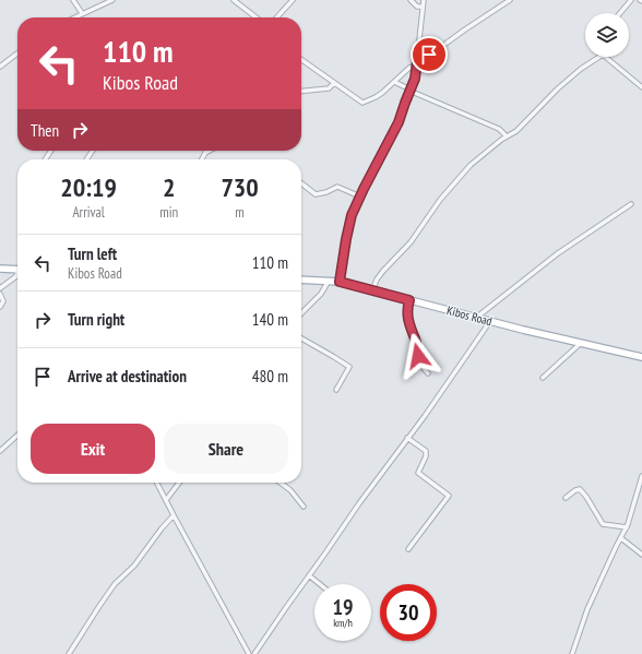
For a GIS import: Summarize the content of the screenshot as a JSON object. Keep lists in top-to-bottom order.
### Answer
{
  "streets": {
    "main road": ["Kibos Road"]
  },
  "page": {
    "turn": ["110 m", "Kibos Road"],
    "then": "Then",
    "eta": [
      "20:19",
      "Arrival",
      "2",
      "min",
      "730",
      "m"
    ],
    "list": [
      {
        "name": "Turn left",
        "note": "Kibos Road",
        "value": "110 m"
      },
      {
        "name": "Turn right",
        "value": "140 m"
      },
      {
        "name": "Arrive at destination",
        "value": "480 m"
      }
    ],
    "buttons": ["Exit", "Share"],
    "speed": "19 km/h",
    "limit": "30"
  }
}
